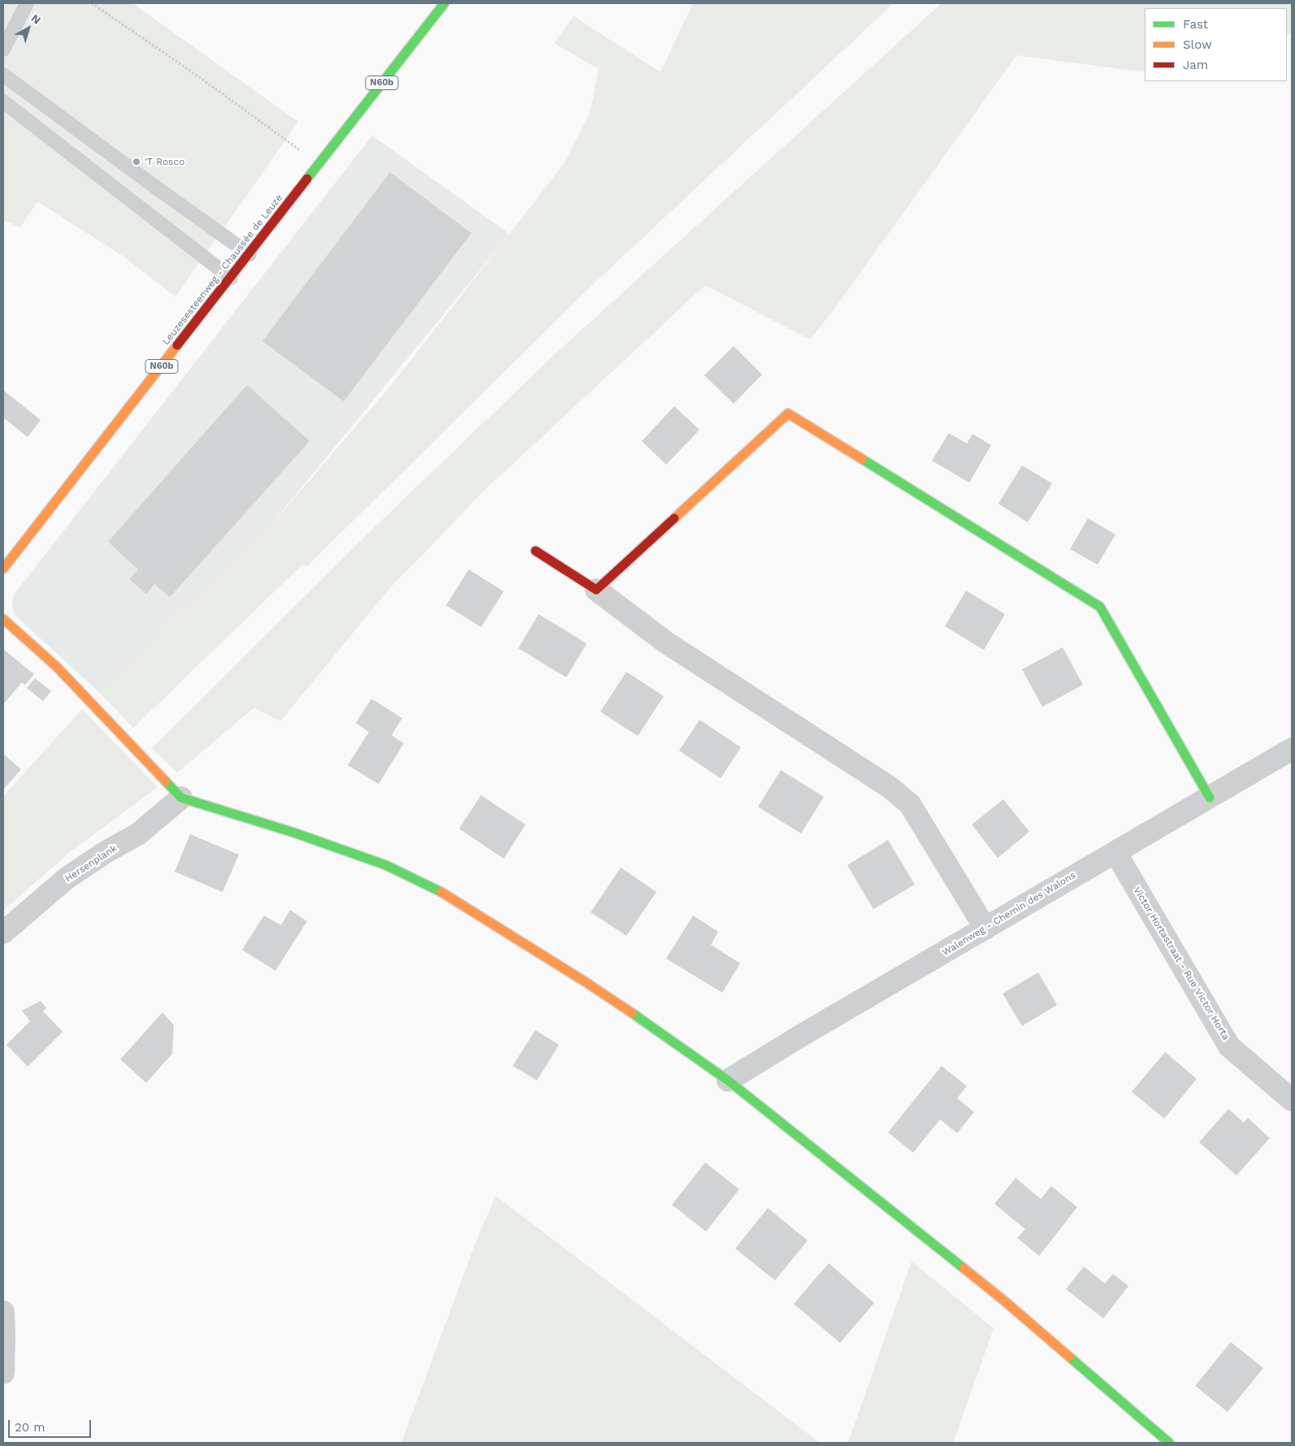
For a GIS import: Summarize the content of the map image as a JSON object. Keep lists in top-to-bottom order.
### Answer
{
  "streets": {
    "street": [
      "N60b",
      "Leuzesesteenweg - Chaussée de Leuze",
      "Hersenplank",
      "Walenweg - Chemin des Walons",
      "Victor Hortastraat - Rue Victor Horta"
    ]
  },
  "crossings": [
    ["Walenweg - Chemin des Walons", "Victor Hortastraat - Rue Victor Horta"]
  ],
  "places": ["'T Rosco"],
  "legend": ["Fast", "Slow", "Jam"],
  "scale_bar": "20 m",
  "north": "top right"
}
